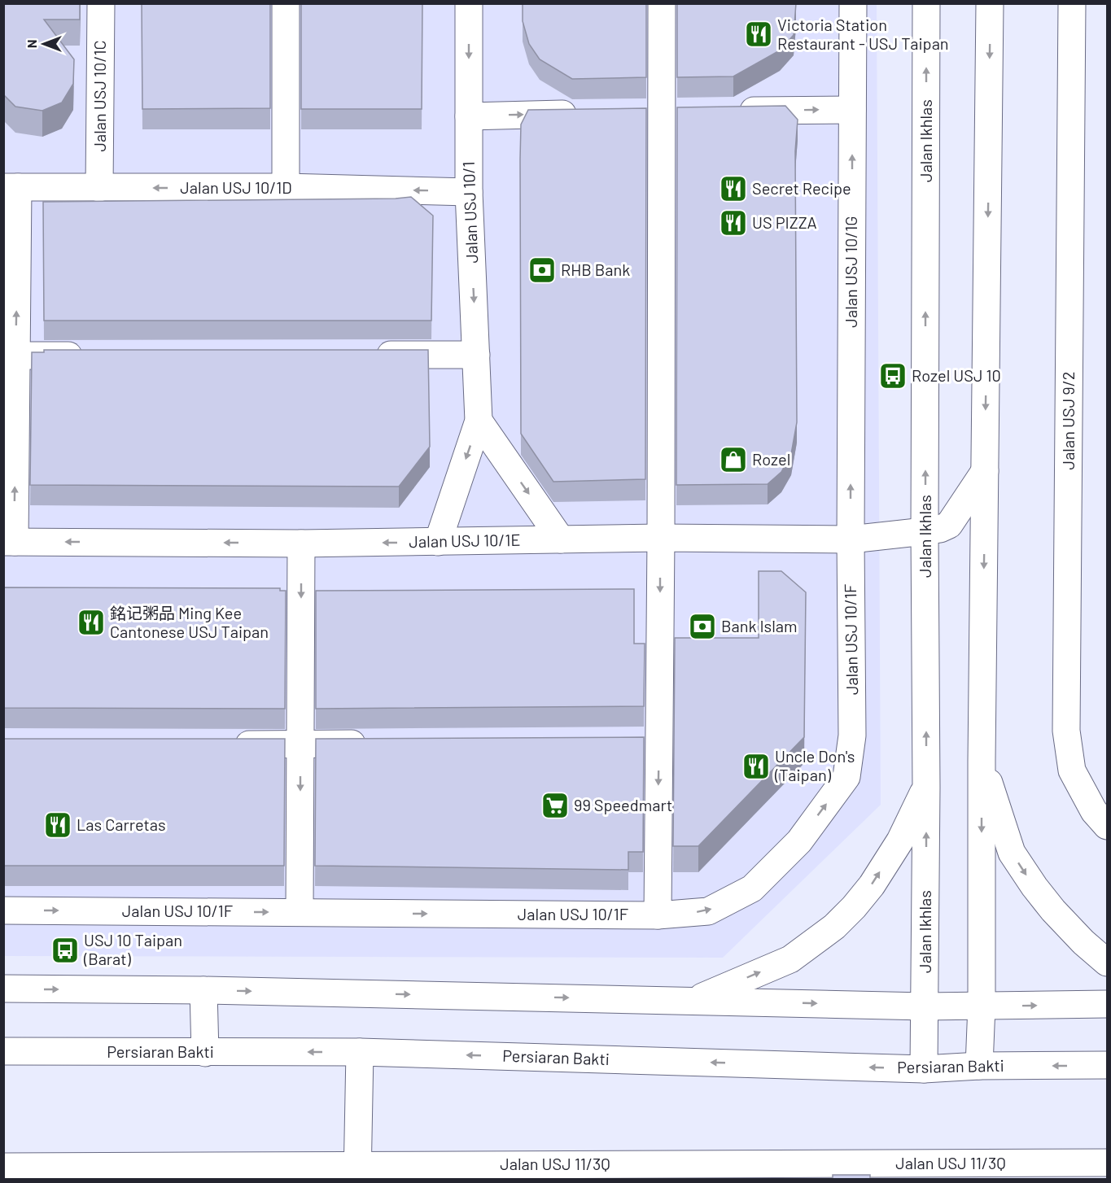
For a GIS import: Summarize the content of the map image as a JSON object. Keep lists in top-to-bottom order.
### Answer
{
  "streets": {
    "street": [
      "Jalan USJ 10/1C",
      "Jalan Ikhlas",
      "Jalan USJ 10/1D",
      "Jalan USJ 10/1",
      "Jalan USJ 10/1G",
      "Jalan USJ 9/2",
      "Jalan USJ 10/1E",
      "Jalan USJ 10/1F",
      "Persiaran Bakti",
      "Jalan USJ 11/3Q"
    ]
  },
  "crossings": [
    ["Jalan USJ 10/1C", "Jalan USJ 10/1D"],
    ["Jalan Ikhlas", "Jalan USJ 10/1E"],
    ["Jalan Ikhlas", "Persiaran Bakti"],
    ["Jalan USJ 10/1D", "Jalan USJ 10/1"],
    ["Jalan USJ 10/1", "Jalan USJ 10/1E"],
    ["Jalan USJ 10/1G", "Jalan USJ 10/1E"],
    ["Jalan USJ 10/1G", "Jalan USJ 10/1F"],
    ["Jalan USJ 10/1E", "Jalan USJ 10/1F"]
  ],
  "one_way": ["Jalan USJ 10/1D"],
  "places": {
    "restaurant": [
      "Victoria Station Restaurant - USJ Taipan",
      "Secret Recipe",
      "US PIZZA",
      "銘记粥品 Ming Kee Cantonese USJ Taipan",
      "Uncle Don's (Taipan)",
      "Las Carretas"
    ],
    "bank": ["RHB Bank", "Bank Islam"],
    "bus stop": ["Rozel USJ 10", "USJ 10 Taipan (Barat)"],
    "shop": ["Rozel"],
    "supermarket": ["99 Speedmart"]
  },
  "north": "left"
}
